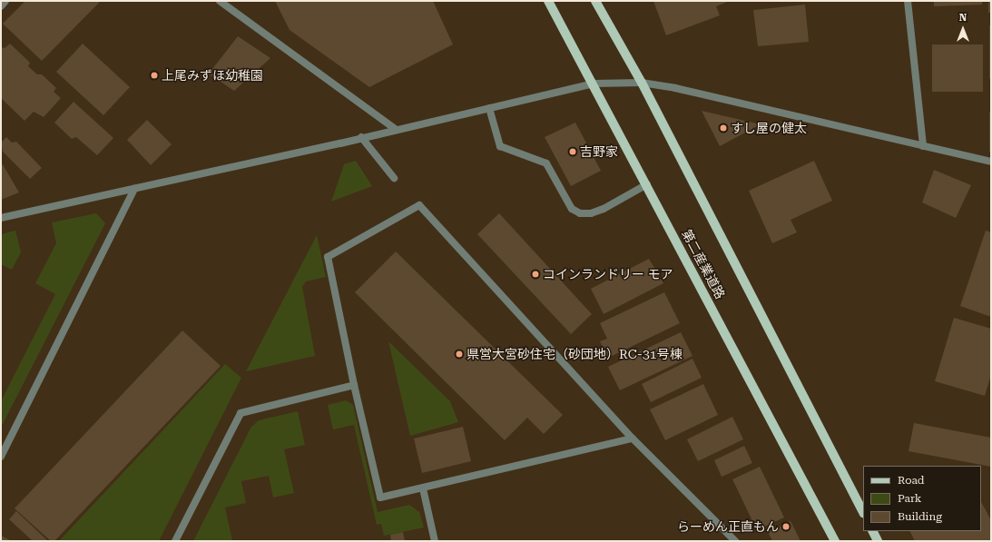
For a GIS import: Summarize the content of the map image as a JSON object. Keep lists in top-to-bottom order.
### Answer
{
  "streets": {
    "main road": ["第二産業道路"]
  },
  "places": [
    "上尾みずほ幼稚園",
    "すし屋の健太",
    "吉野家",
    "コインランドリー モア",
    "県営大宮砂住宅（砂団地）RC-31号棟",
    "らーめん正直もん"
  ],
  "legend": ["Road", "Park", "Building"],
  "north": "top"
}
